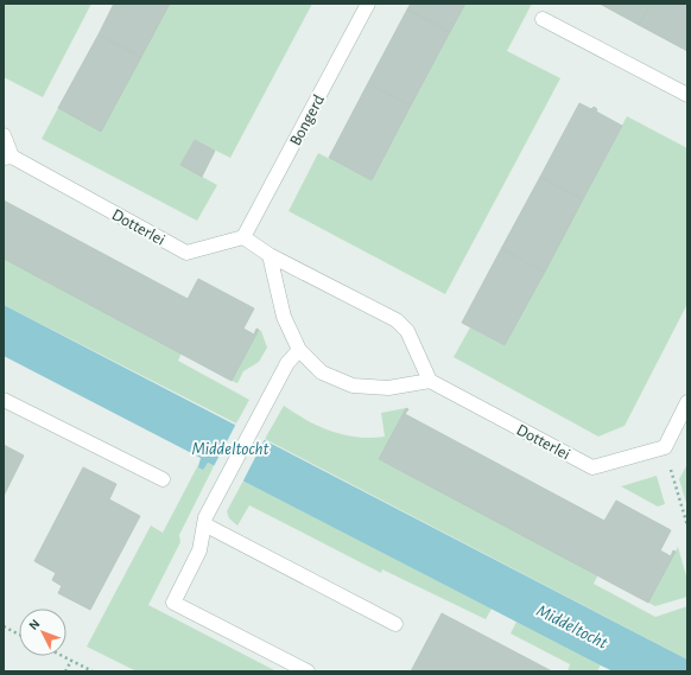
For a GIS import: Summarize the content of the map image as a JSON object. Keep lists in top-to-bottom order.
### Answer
{
  "streets": {
    "street": ["Bongerd", "Dotterlei"]
  },
  "crossings": [
    ["Bongerd", "Dotterlei"]
  ],
  "water": ["Middeltocht"],
  "north": "top left"
}
